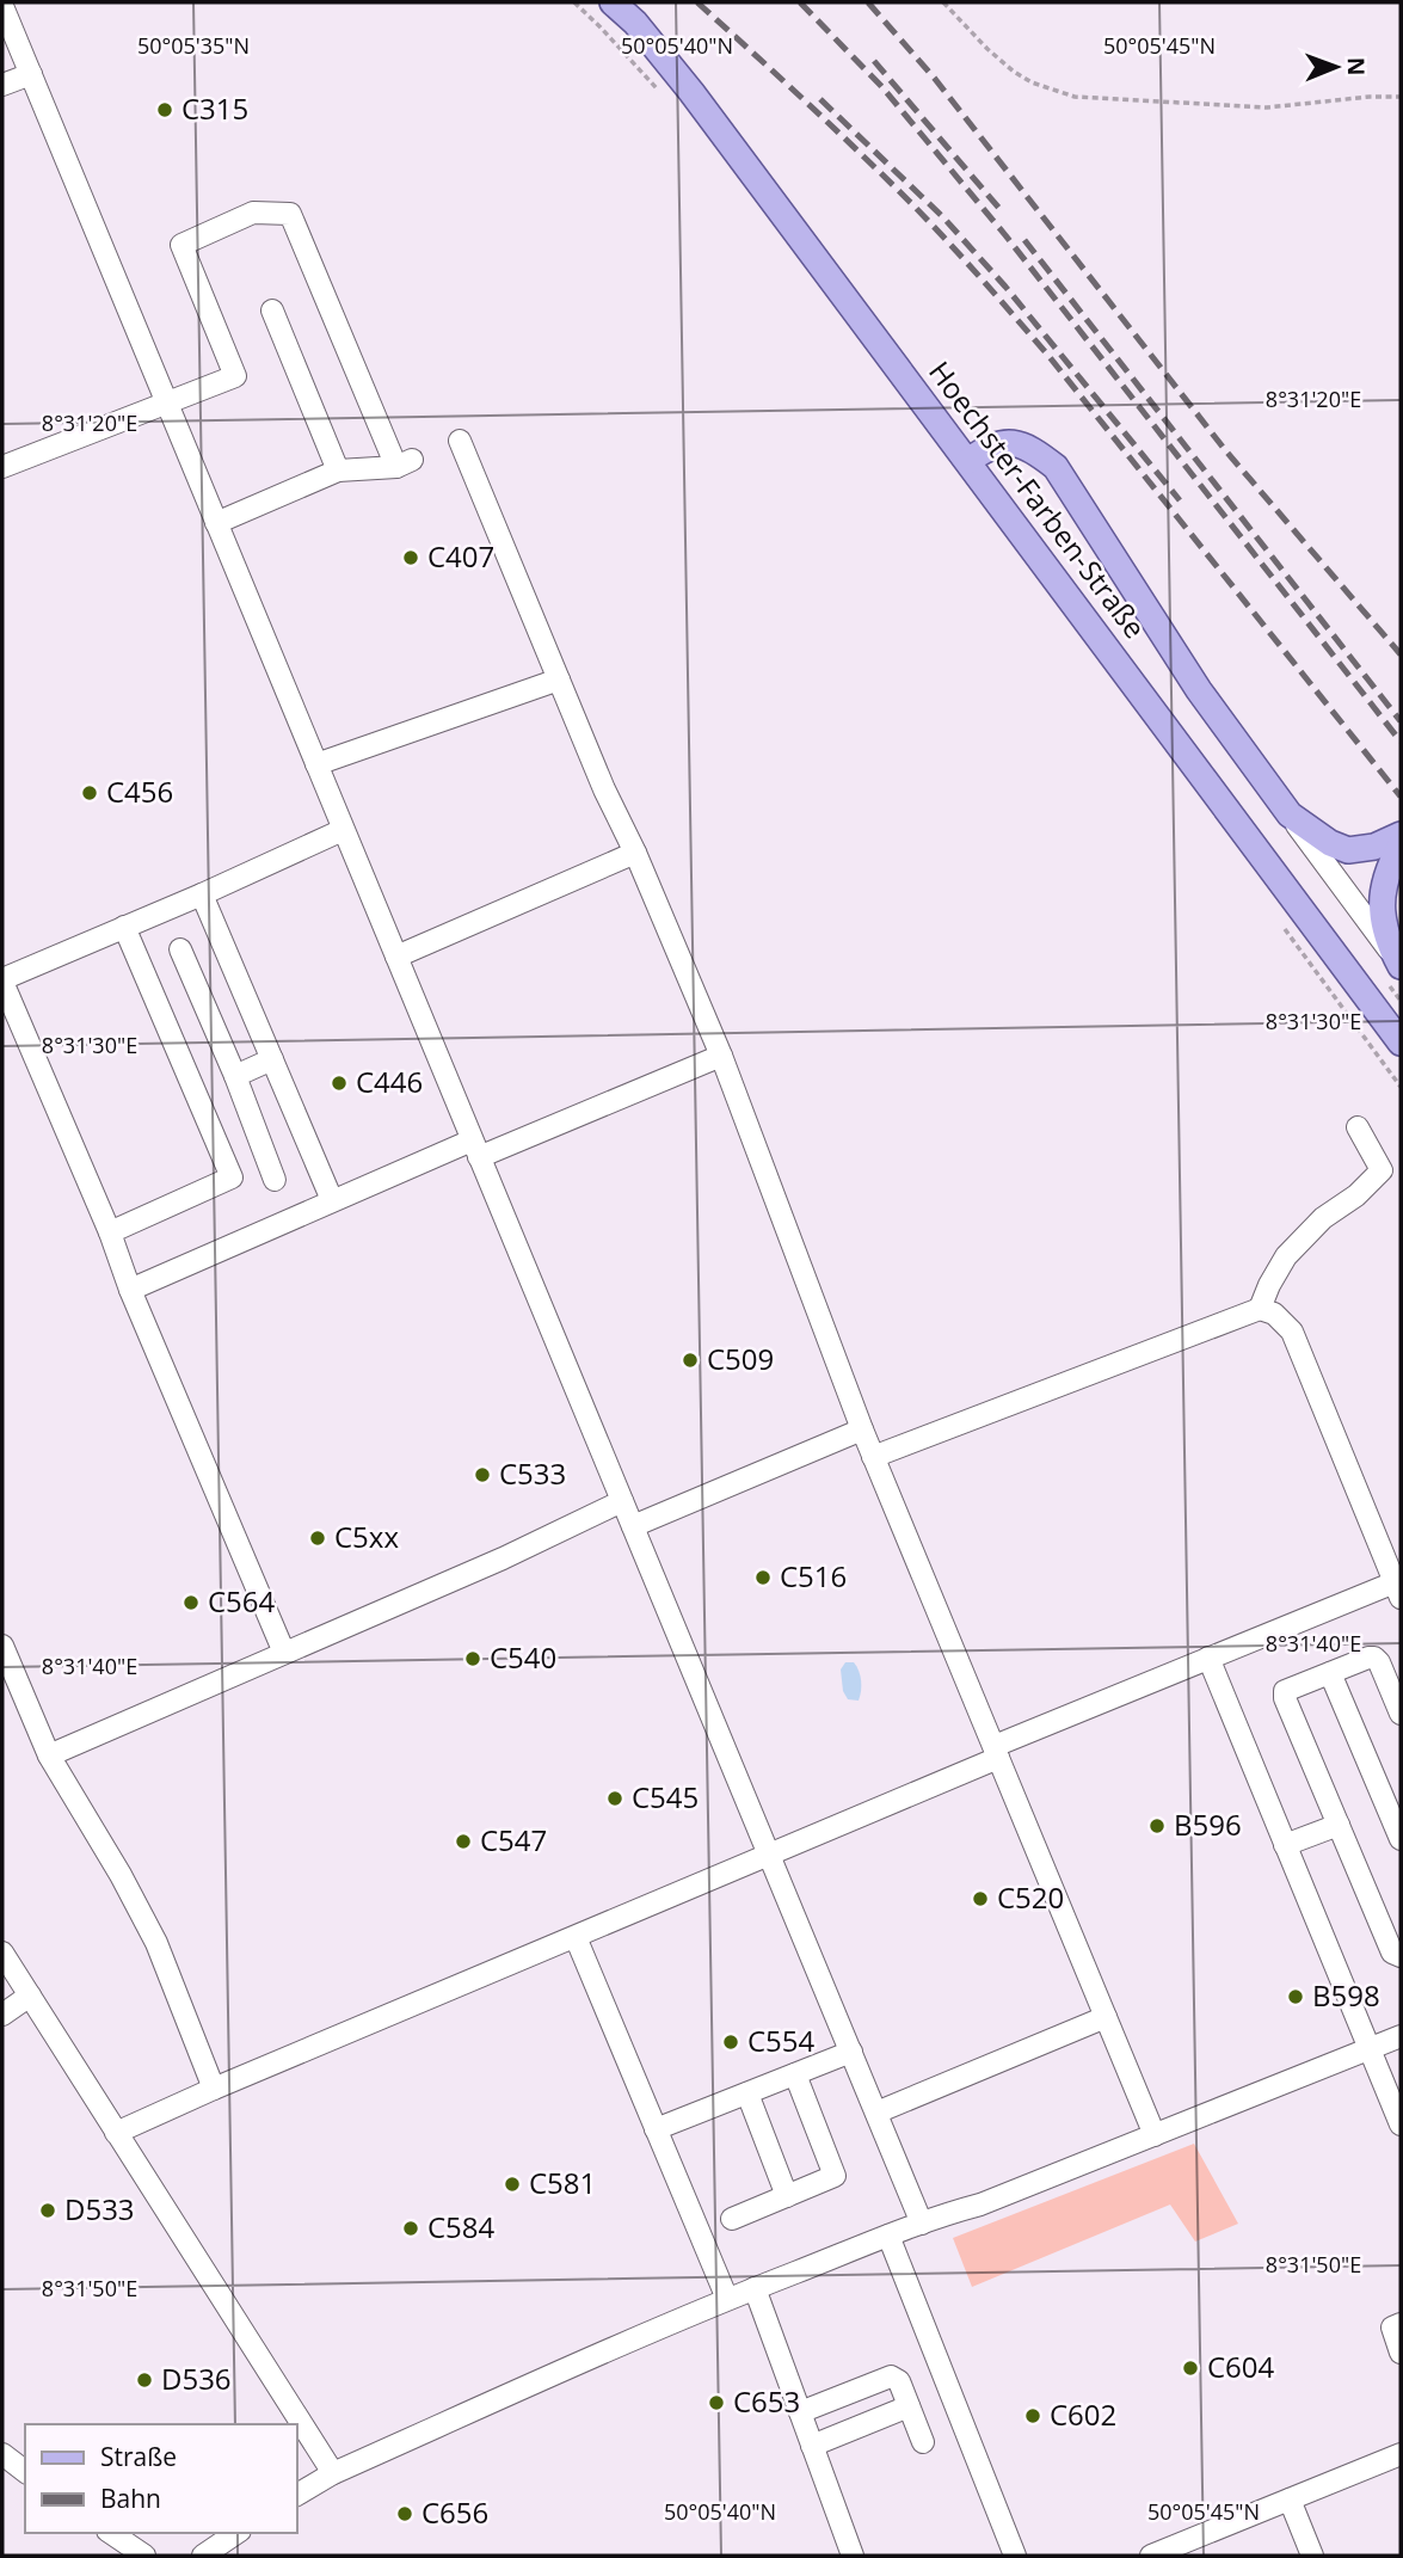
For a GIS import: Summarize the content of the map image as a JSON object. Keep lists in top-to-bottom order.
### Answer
{
  "streets": {
    "main road": ["Hoechster-Farben-Straße"]
  },
  "places": [
    "C315",
    "C407",
    "C456",
    "C446",
    "C509",
    "C533",
    "C5xx",
    "C516",
    "C564",
    "C540",
    "C545",
    "B596",
    "C547",
    "C520",
    "B598",
    "C554",
    "C581",
    "D533",
    "C584",
    "C604",
    "D536",
    "C653",
    "C602",
    "C656"
  ],
  "legend": ["Straße", "Bahn"],
  "north": "right",
  "coordinates": [
    "50°05'35\"N",
    "50°05'40\"N",
    "50°05'45\"N",
    "8°31'20\"E",
    "8°31'30\"E",
    "8°31'40\"E",
    "8°31'50\"E"
  ]
}
